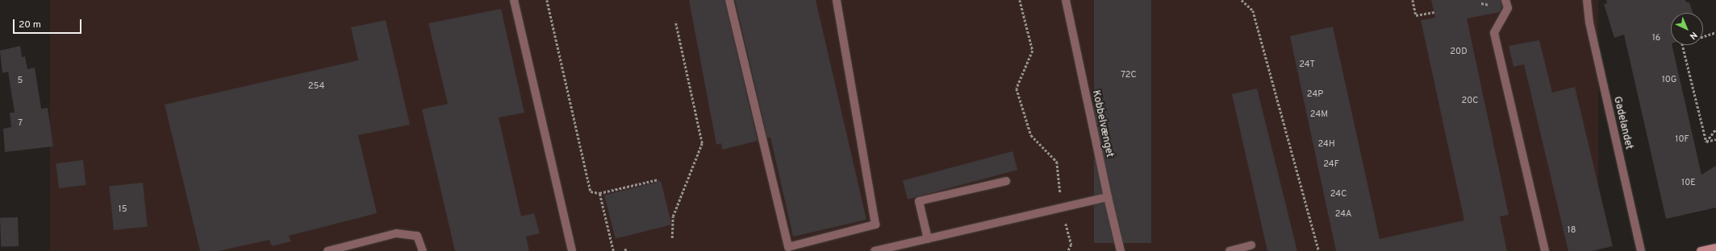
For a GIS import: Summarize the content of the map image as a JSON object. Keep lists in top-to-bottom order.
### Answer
{
  "streets": {
    "street": ["Gadelandet", "Kobbelvænget"]
  },
  "house_numbers": [
    "16",
    "20D",
    "24T",
    "72C",
    "10G",
    "5",
    "254",
    "24P",
    "20C",
    "24M",
    "7",
    "10F",
    "24H",
    "24F",
    "10E",
    "24C",
    "15",
    "24A",
    "18"
  ],
  "scale_bar": "20 m",
  "north": "bottom right"
}
